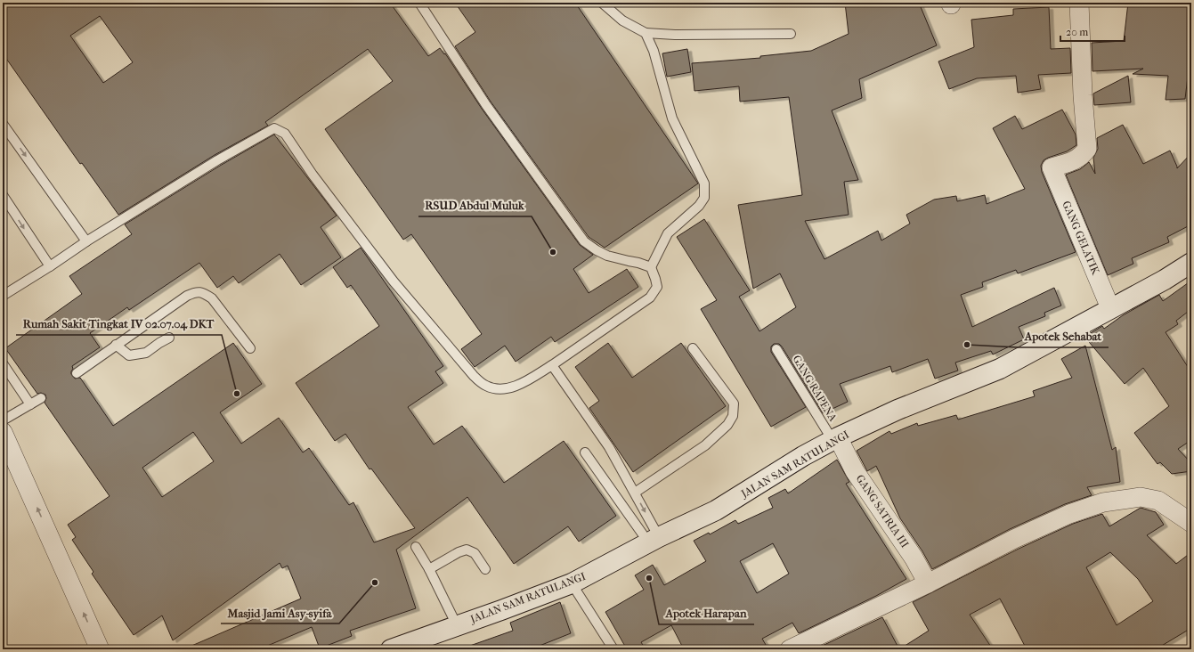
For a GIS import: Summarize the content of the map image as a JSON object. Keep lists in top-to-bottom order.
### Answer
{
  "streets": {
    "street": ["GANG GELATIK", "JALAN SAM RATULANGI", "GANG SATRIA III"],
    "lane": ["GANG RAPENA"]
  },
  "crossings": [
    ["GANG GELATIK", "JALAN SAM RATULANGI"],
    ["GANG RAPENA", "JALAN SAM RATULANGI"],
    ["GANG RAPENA", "GANG SATRIA III"],
    ["JALAN SAM RATULANGI", "GANG SATRIA III"]
  ],
  "places": [
    "RSUD Abdul Muluk",
    "Apotek Sehabat",
    "Rumah Sakit Tingkat IV 02.07.04 DKT",
    "Apotek Harapan",
    "Masjid Jami Asy-syifa"
  ],
  "scale_bar": "20 m"
}
